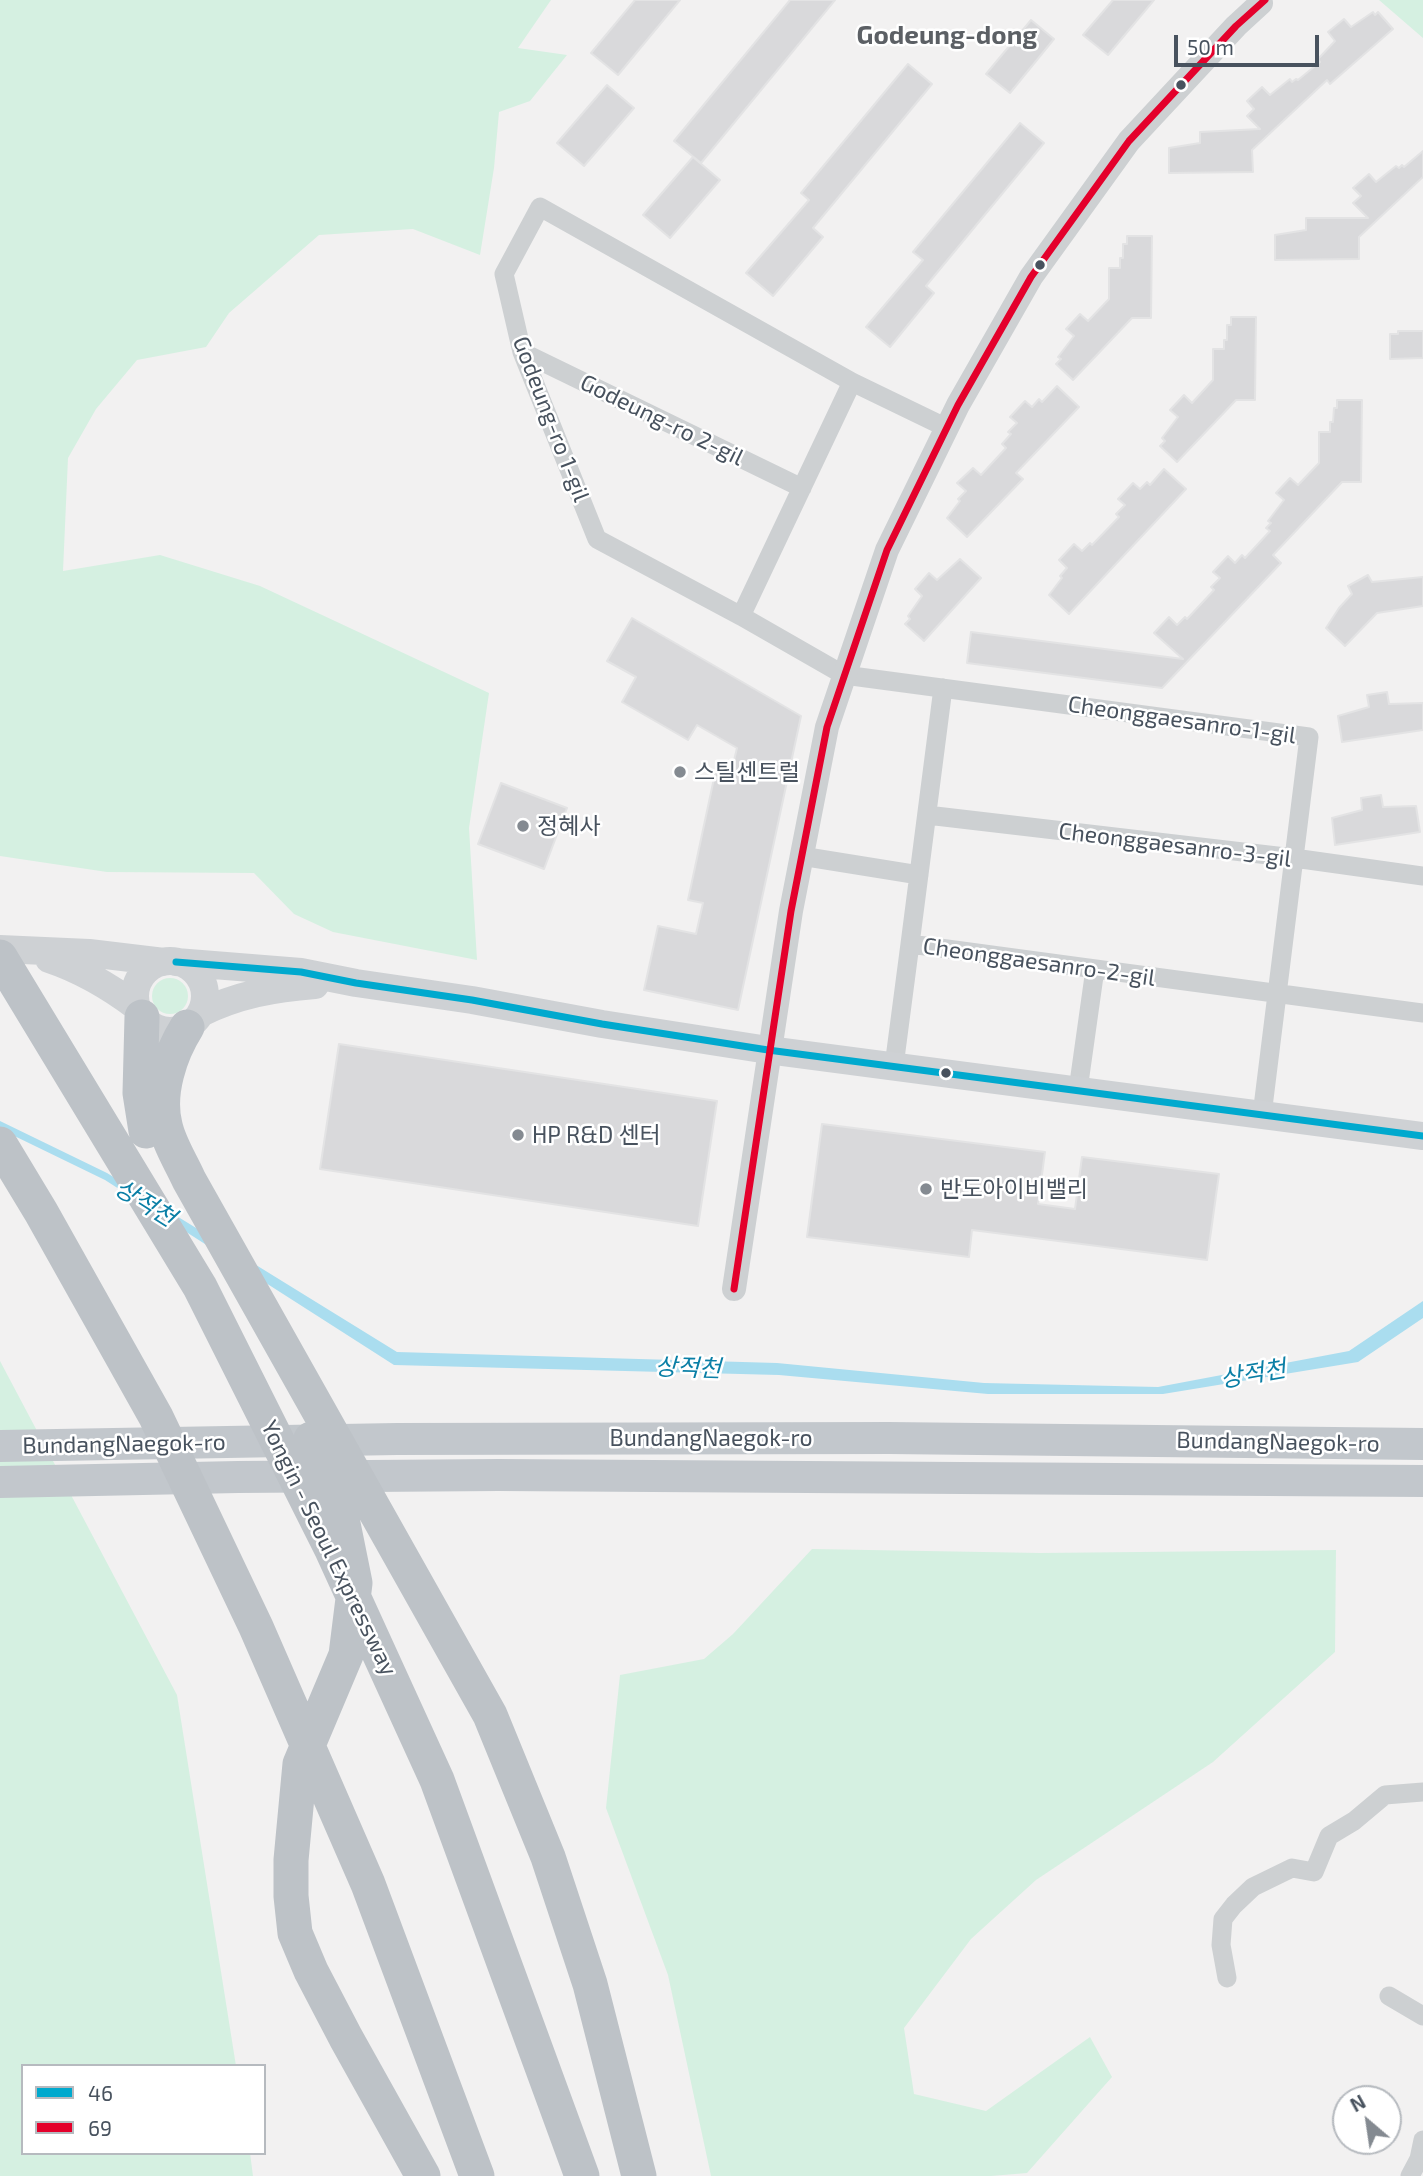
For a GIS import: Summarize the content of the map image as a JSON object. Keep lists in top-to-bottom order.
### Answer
{
  "streets": {
    "highway": ["BundangNaegok-ro", "Yongin - Seoul Expressway"],
    "street": [
      "Godeung-ro 1-gil",
      "Godeung-ro 2-gil",
      "Cheonggaesanro-1-gil",
      "Cheonggaesanro-3-gil",
      "Cheonggaesanro-2-gil"
    ]
  },
  "crossings": [
    ["Godeung-ro 1-gil", "Godeung-ro 2-gil"],
    ["Godeung-ro 1-gil", "Cheonggaesanro-1-gil"],
    ["Cheonggaesanro-1-gil", "Cheonggaesanro-3-gil"],
    ["Cheonggaesanro-1-gil", "Cheonggaesanro-2-gil"],
    ["Cheonggaesanro-3-gil", "Cheonggaesanro-2-gil"]
  ],
  "districts": ["Godeung-dong"],
  "water": ["상적천"],
  "places": [
    "스틸센트럴",
    "정혜사",
    "HP R&D 센터",
    "반도아이비밸리"
  ],
  "lines": ["transit line 69", "transit line 46"],
  "legend": ["46", "69"],
  "scale_bar": "50 m",
  "north": "top left"
}
